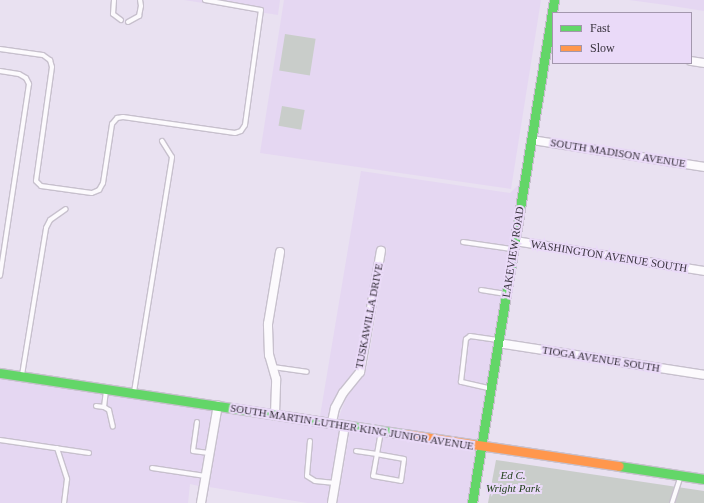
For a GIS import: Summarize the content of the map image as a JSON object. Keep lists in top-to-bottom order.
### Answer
{
  "streets": {
    "street": [
      "SOUTH MADISON AVENUE",
      "LAKEVIEW ROAD",
      "WASHINGTON AVENUE SOUTH",
      "TUSKAWILLA DRIVE",
      "TIOGA AVENUE SOUTH",
      "SOUTH MARTIN LUTHER KING JUNIOR AVENUE"
    ]
  },
  "crossings": [
    ["SOUTH MADISON AVENUE", "LAKEVIEW ROAD"],
    ["LAKEVIEW ROAD", "WASHINGTON AVENUE SOUTH"],
    ["LAKEVIEW ROAD", "TIOGA AVENUE SOUTH"],
    ["LAKEVIEW ROAD", "SOUTH MARTIN LUTHER KING JUNIOR AVENUE"],
    ["TUSKAWILLA DRIVE", "SOUTH MARTIN LUTHER KING JUNIOR AVENUE"]
  ],
  "parks": ["Ed C. Wright Park"],
  "legend": ["Fast", "Slow"]
}
